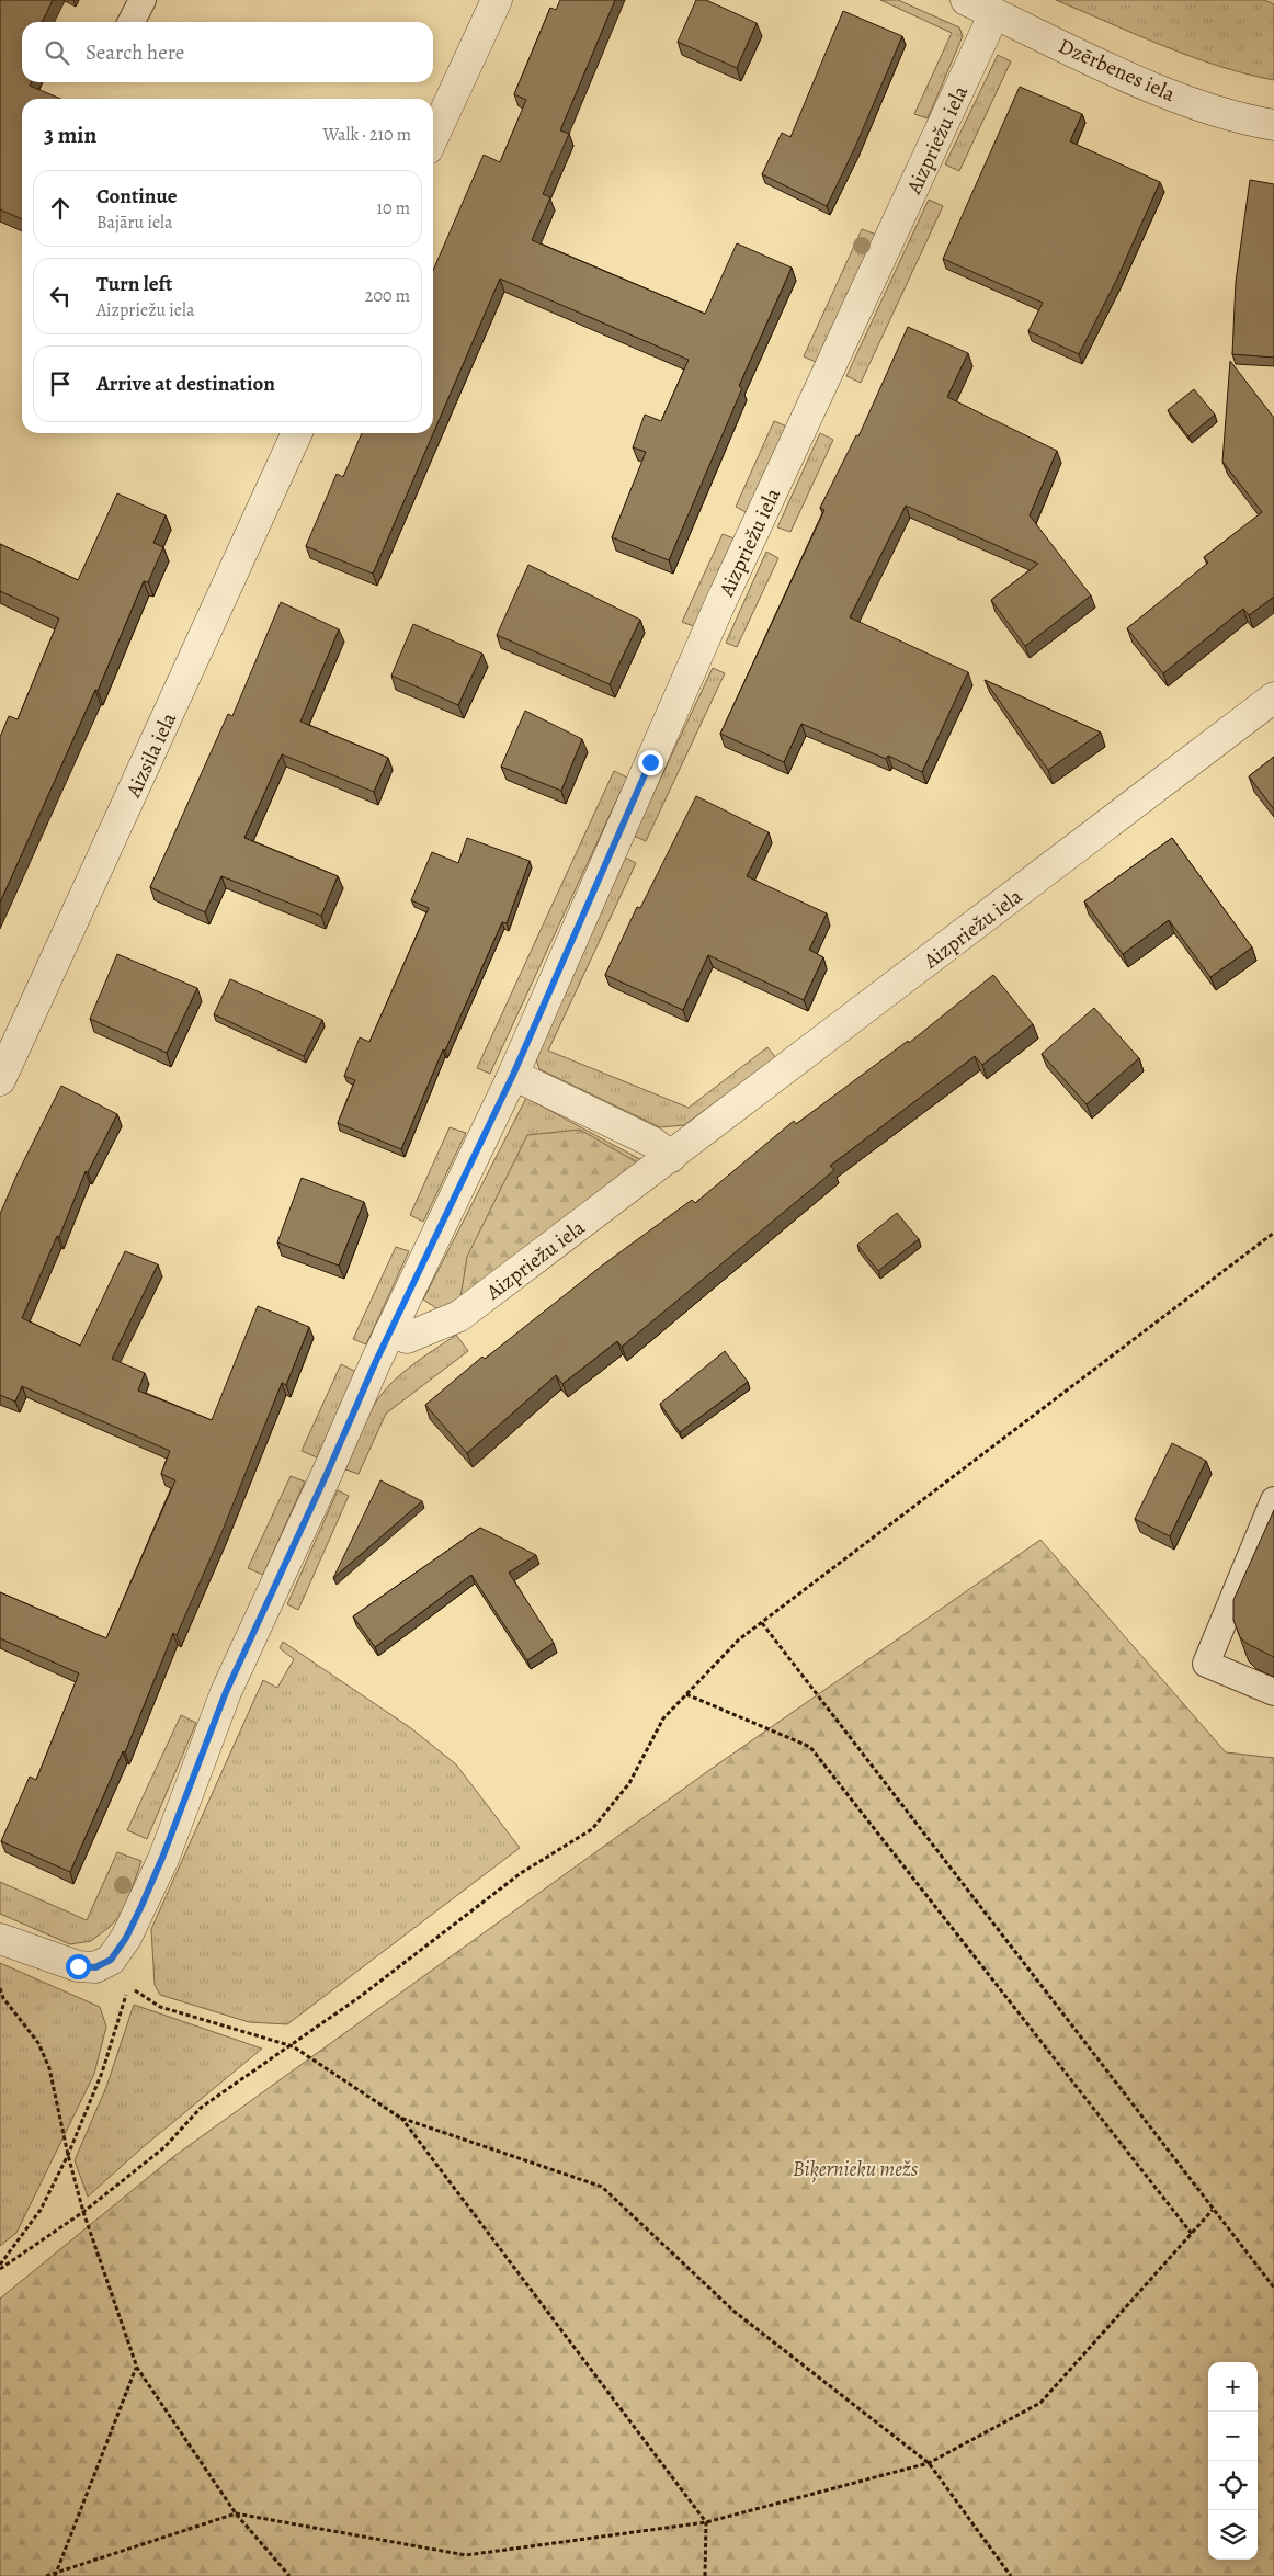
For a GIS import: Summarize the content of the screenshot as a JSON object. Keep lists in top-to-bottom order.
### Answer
{
  "streets": {
    "street": ["Dzērbenes iela", "Aizpriežu iela", "Aizsila iela"]
  },
  "crossings": [
    ["Dzērbenes iela", "Aizpriežu iela"]
  ],
  "parks": ["Biķernieku mežs"],
  "page": {
    "search": "Search here",
    "heading": ["3 min", "Walk · 210 m"],
    "list": [
      ["Continue", "Bajāru iela", "10 m"],
      ["Turn left", "Aizpriežu iela", "200 m"],
      "Arrive at destination"
    ],
    "map_buttons": ["+", "−"]
  }
}
